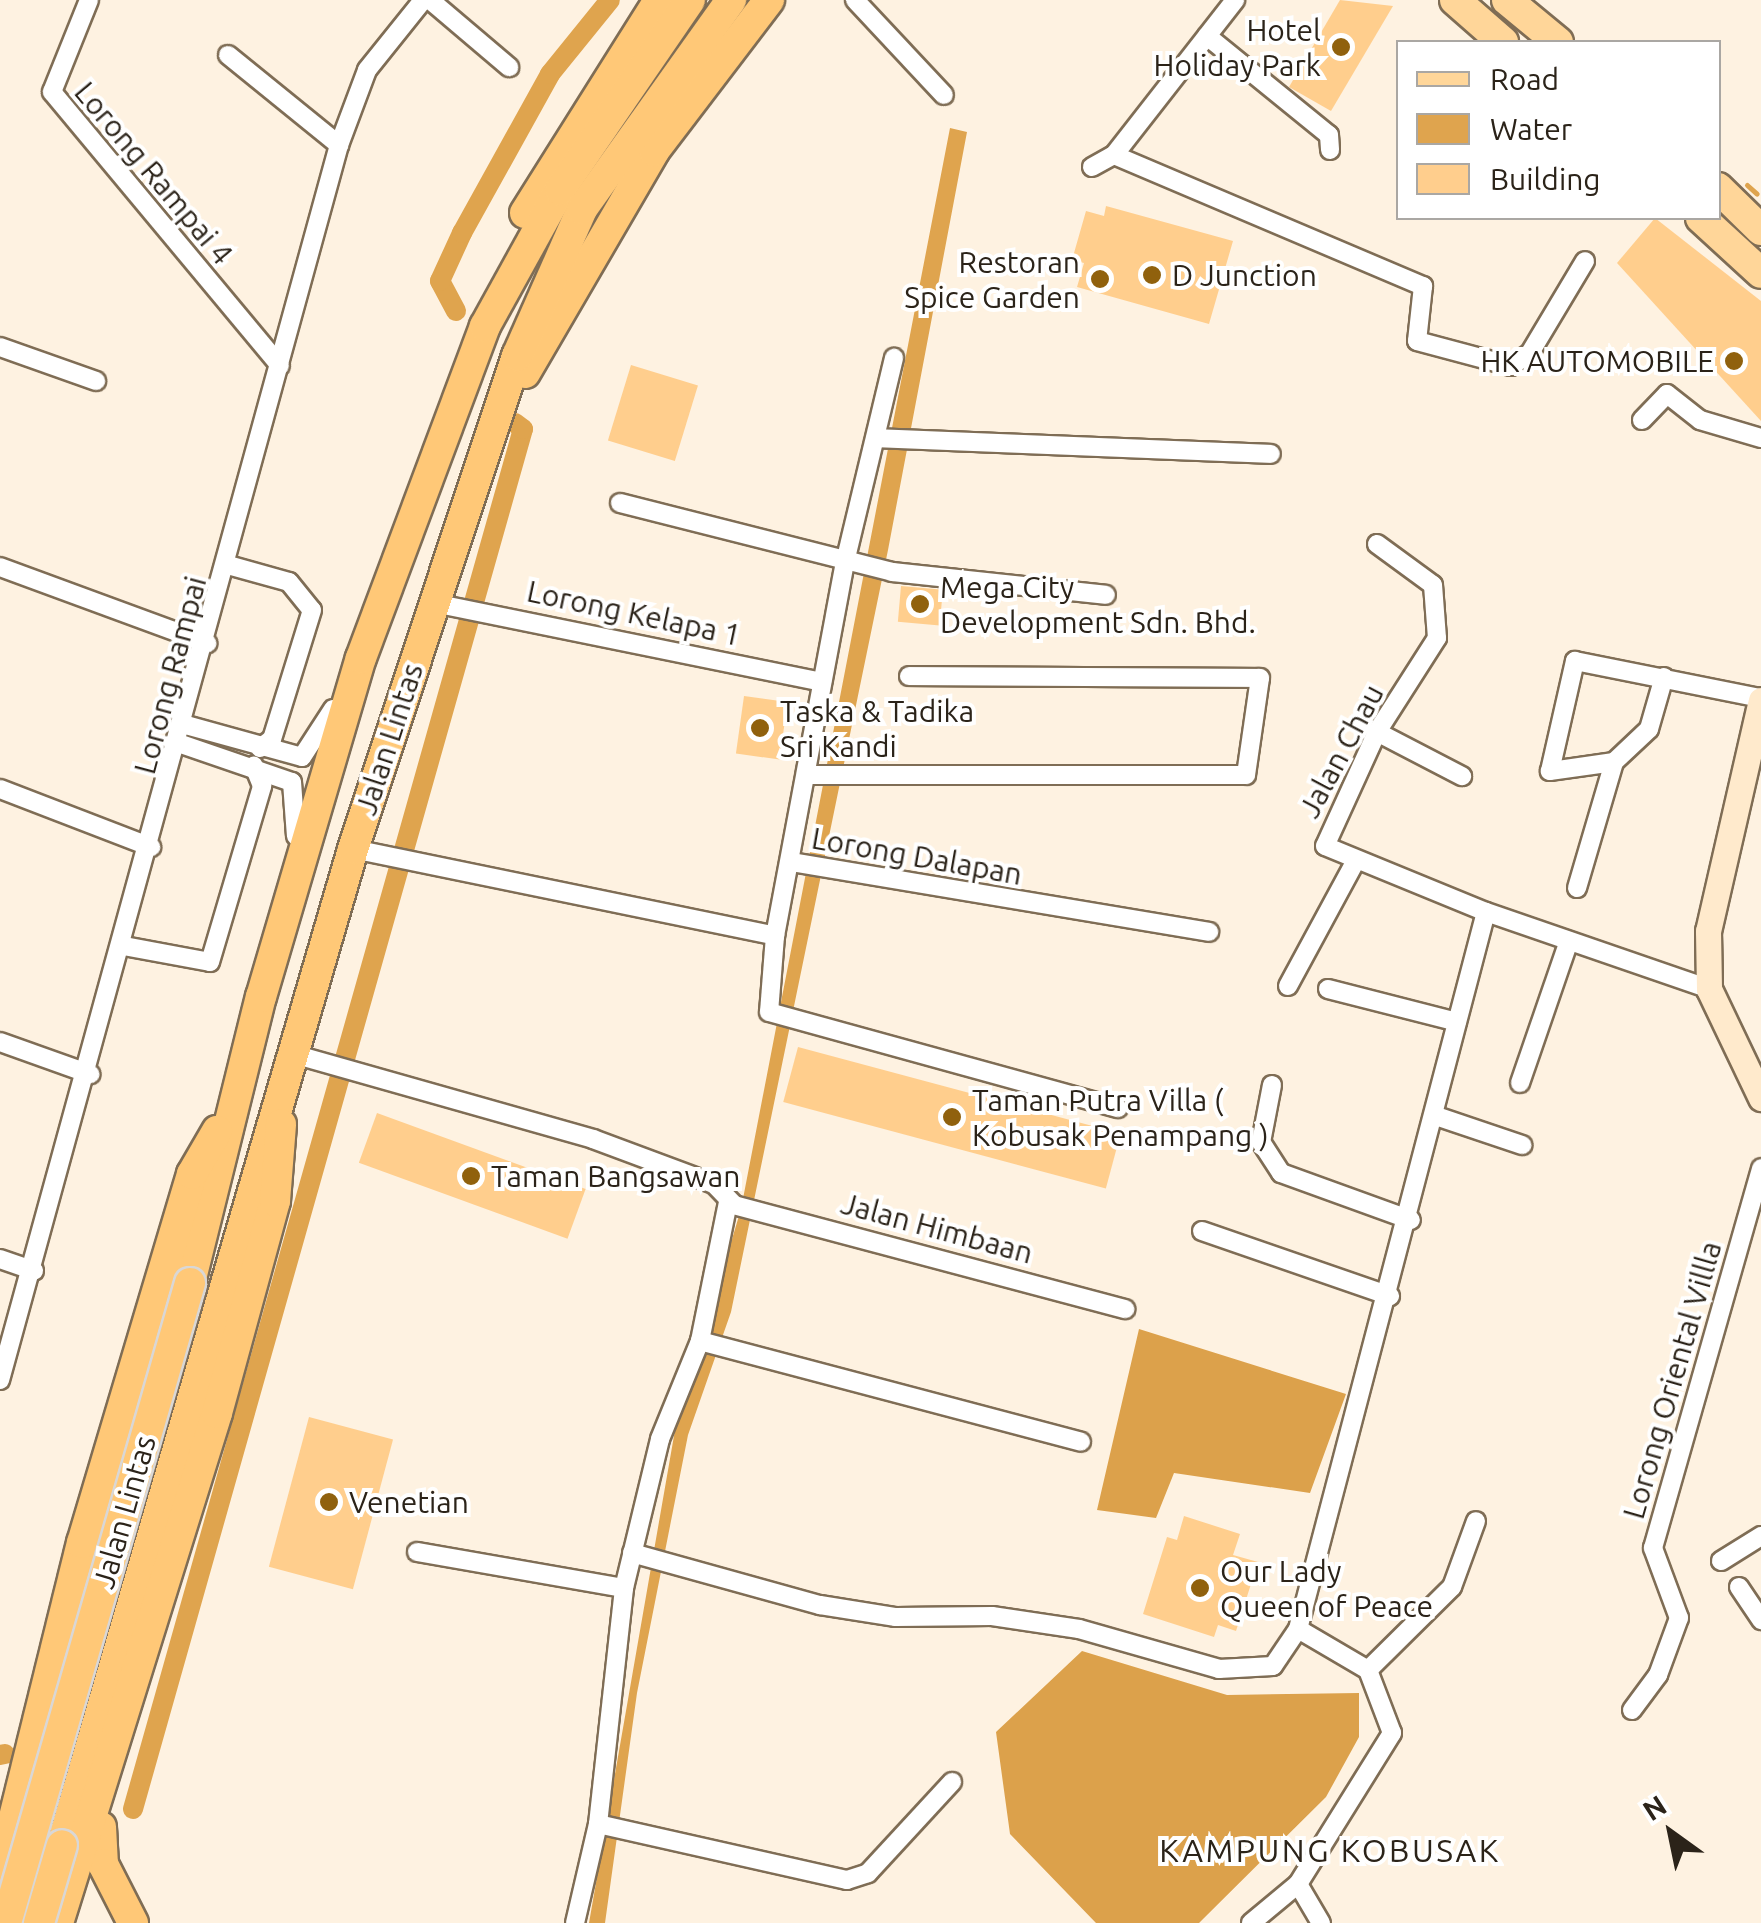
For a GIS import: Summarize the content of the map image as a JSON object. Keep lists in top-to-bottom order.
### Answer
{
  "streets": {
    "highway": ["Jalan Lintas"],
    "street": [
      "Lorong Rampai 4",
      "Lorong Kelapa 1",
      "Lorong Rampai",
      "Jalan Chau",
      "Lorong Dalapan",
      "Jalan Himbaan",
      "Lorong Oriental Villla"
    ]
  },
  "crossings": [
    ["Lorong Rampai 4", "Lorong Rampai"],
    ["Lorong Kelapa 1", "Jalan Lintas"]
  ],
  "districts": ["KAMPUNG KOBUSAK"],
  "places": [
    "Hotel Holiday Park",
    "D Junction",
    "Restoran Spice Garden",
    "HK AUTOMOBILE",
    "Mega City Development Sdn. Bhd.",
    "Taska & Tadika Sri Kandi",
    "Taman Putra Villa ( Kobusak Penampang )",
    "Taman Bangsawan",
    "Venetian",
    "Our Lady Queen of Peace"
  ],
  "legend": ["Road", "Water", "Building"],
  "north": "top left"
}
